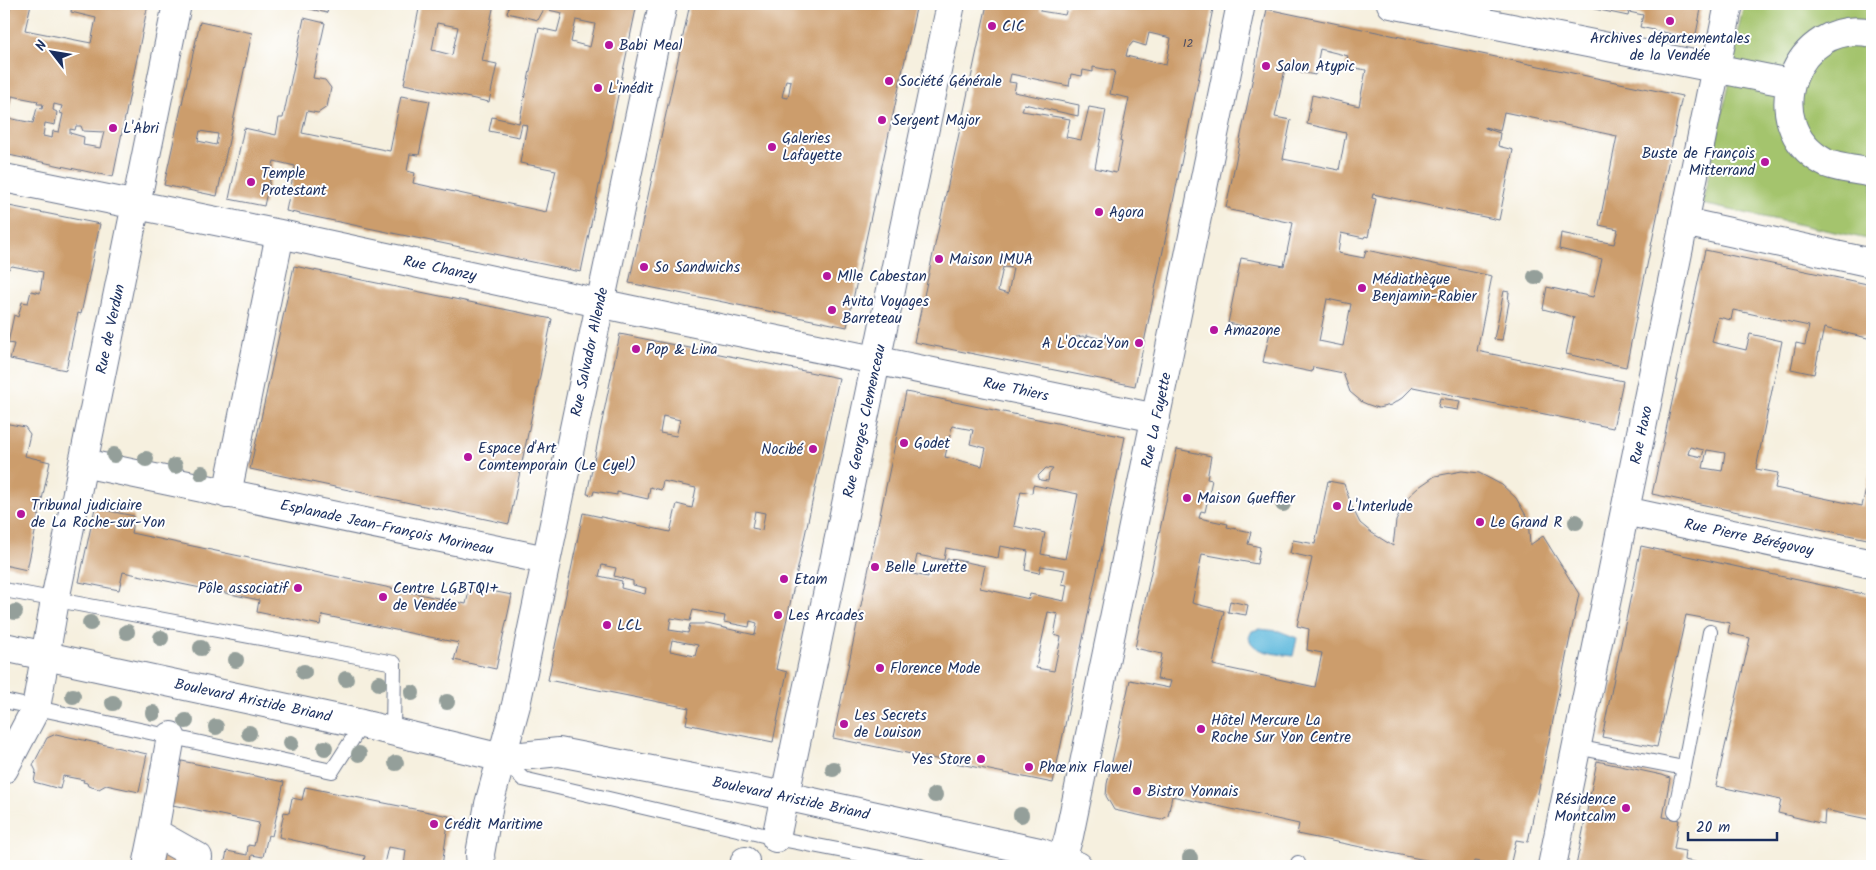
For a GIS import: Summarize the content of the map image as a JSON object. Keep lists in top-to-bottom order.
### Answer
{
  "streets": {
    "street": [
      "Rue Chanzy",
      "Rue de Verdun",
      "Rue Salvador Allende",
      "Rue Thiers",
      "Rue La Fayette",
      "Rue Georges Clemenceau",
      "Rue Haxo",
      "Esplanade Jean-François Morineau",
      "Rue Pierre Bérégovoy",
      "Boulevard Aristide Briand"
    ]
  },
  "crossings": [
    ["Rue Chanzy", "Rue de Verdun"],
    ["Rue Chanzy", "Rue Salvador Allende"],
    ["Rue Chanzy", "Rue Thiers"],
    ["Rue Chanzy", "Rue Georges Clemenceau"],
    ["Rue de Verdun", "Esplanade Jean-François Morineau"],
    ["Rue de Verdun", "Boulevard Aristide Briand"],
    ["Rue Salvador Allende", "Esplanade Jean-François Morineau"],
    ["Rue Salvador Allende", "Boulevard Aristide Briand"],
    ["Rue Thiers", "Rue La Fayette"],
    ["Rue Thiers", "Rue Georges Clemenceau"],
    ["Rue La Fayette", "Boulevard Aristide Briand"],
    ["Rue Georges Clemenceau", "Boulevard Aristide Briand"],
    ["Rue Haxo", "Rue Pierre Bérégovoy"]
  ],
  "places": [
    "Archives départementales de la Vendée",
    "CIC",
    "Babi Meal",
    "Salon Atypic",
    "Société Générale",
    "L'inédit",
    "Sergent Major",
    "L'Abri",
    "Galeries Lafayette",
    "Buste de François Mitterrand",
    "Temple Protestant",
    "Agora",
    "Maison IMUA",
    "So Sandwichs",
    "Mlle Cabestan",
    "Médiathèque Benjamin-Rabier",
    "Avita Voyages Barreteau",
    "Amazone",
    "A L'Occaz'Yon",
    "Pop & Lina",
    "Godet",
    "Nocibé",
    "Espace d'Art Comtemporain (Le Cyel)",
    "Maison Gueffier",
    "L'Interlude",
    "Tribunal judiciaire de La Roche-sur-Yon",
    "Le Grand R",
    "Belle Lurette",
    "Etam",
    "Pôle associatif",
    "Centre LGBTQI+ de Vendée",
    "Les Arcades",
    "LCL",
    "Florence Mode",
    "Les Secrets de Louison",
    "Hôtel Mercure La Roche Sur Yon Centre",
    "Yes Store",
    "Phœnix Flawel",
    "Bistro Yonnais",
    "Résidence Montcalm",
    "Crédit Maritime"
  ],
  "house_numbers": ["12"],
  "scale_bar": "20 m",
  "north": "top left"
}
